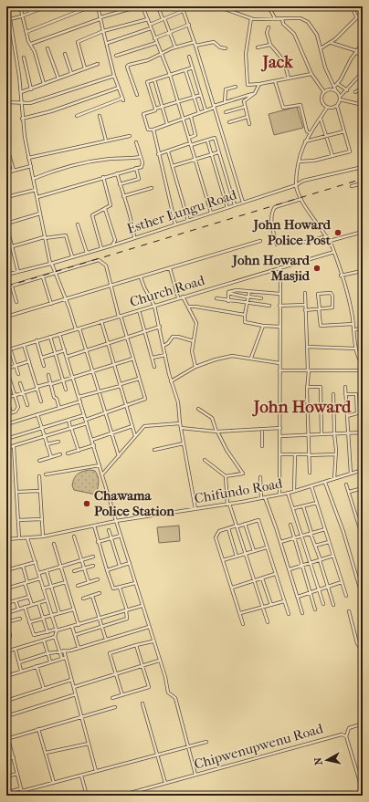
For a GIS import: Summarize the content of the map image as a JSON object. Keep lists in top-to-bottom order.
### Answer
{
  "streets": {
    "street": [
      "Esther Lungu Road",
      "Church Road",
      "Chifundo Road",
      "Chipwenupwenu Road"
    ]
  },
  "districts": ["Jack", "John Howard"],
  "places": ["John Howard Police Post", "John Howard Masjid", "Chawama Police Station"],
  "north": "left"
}
